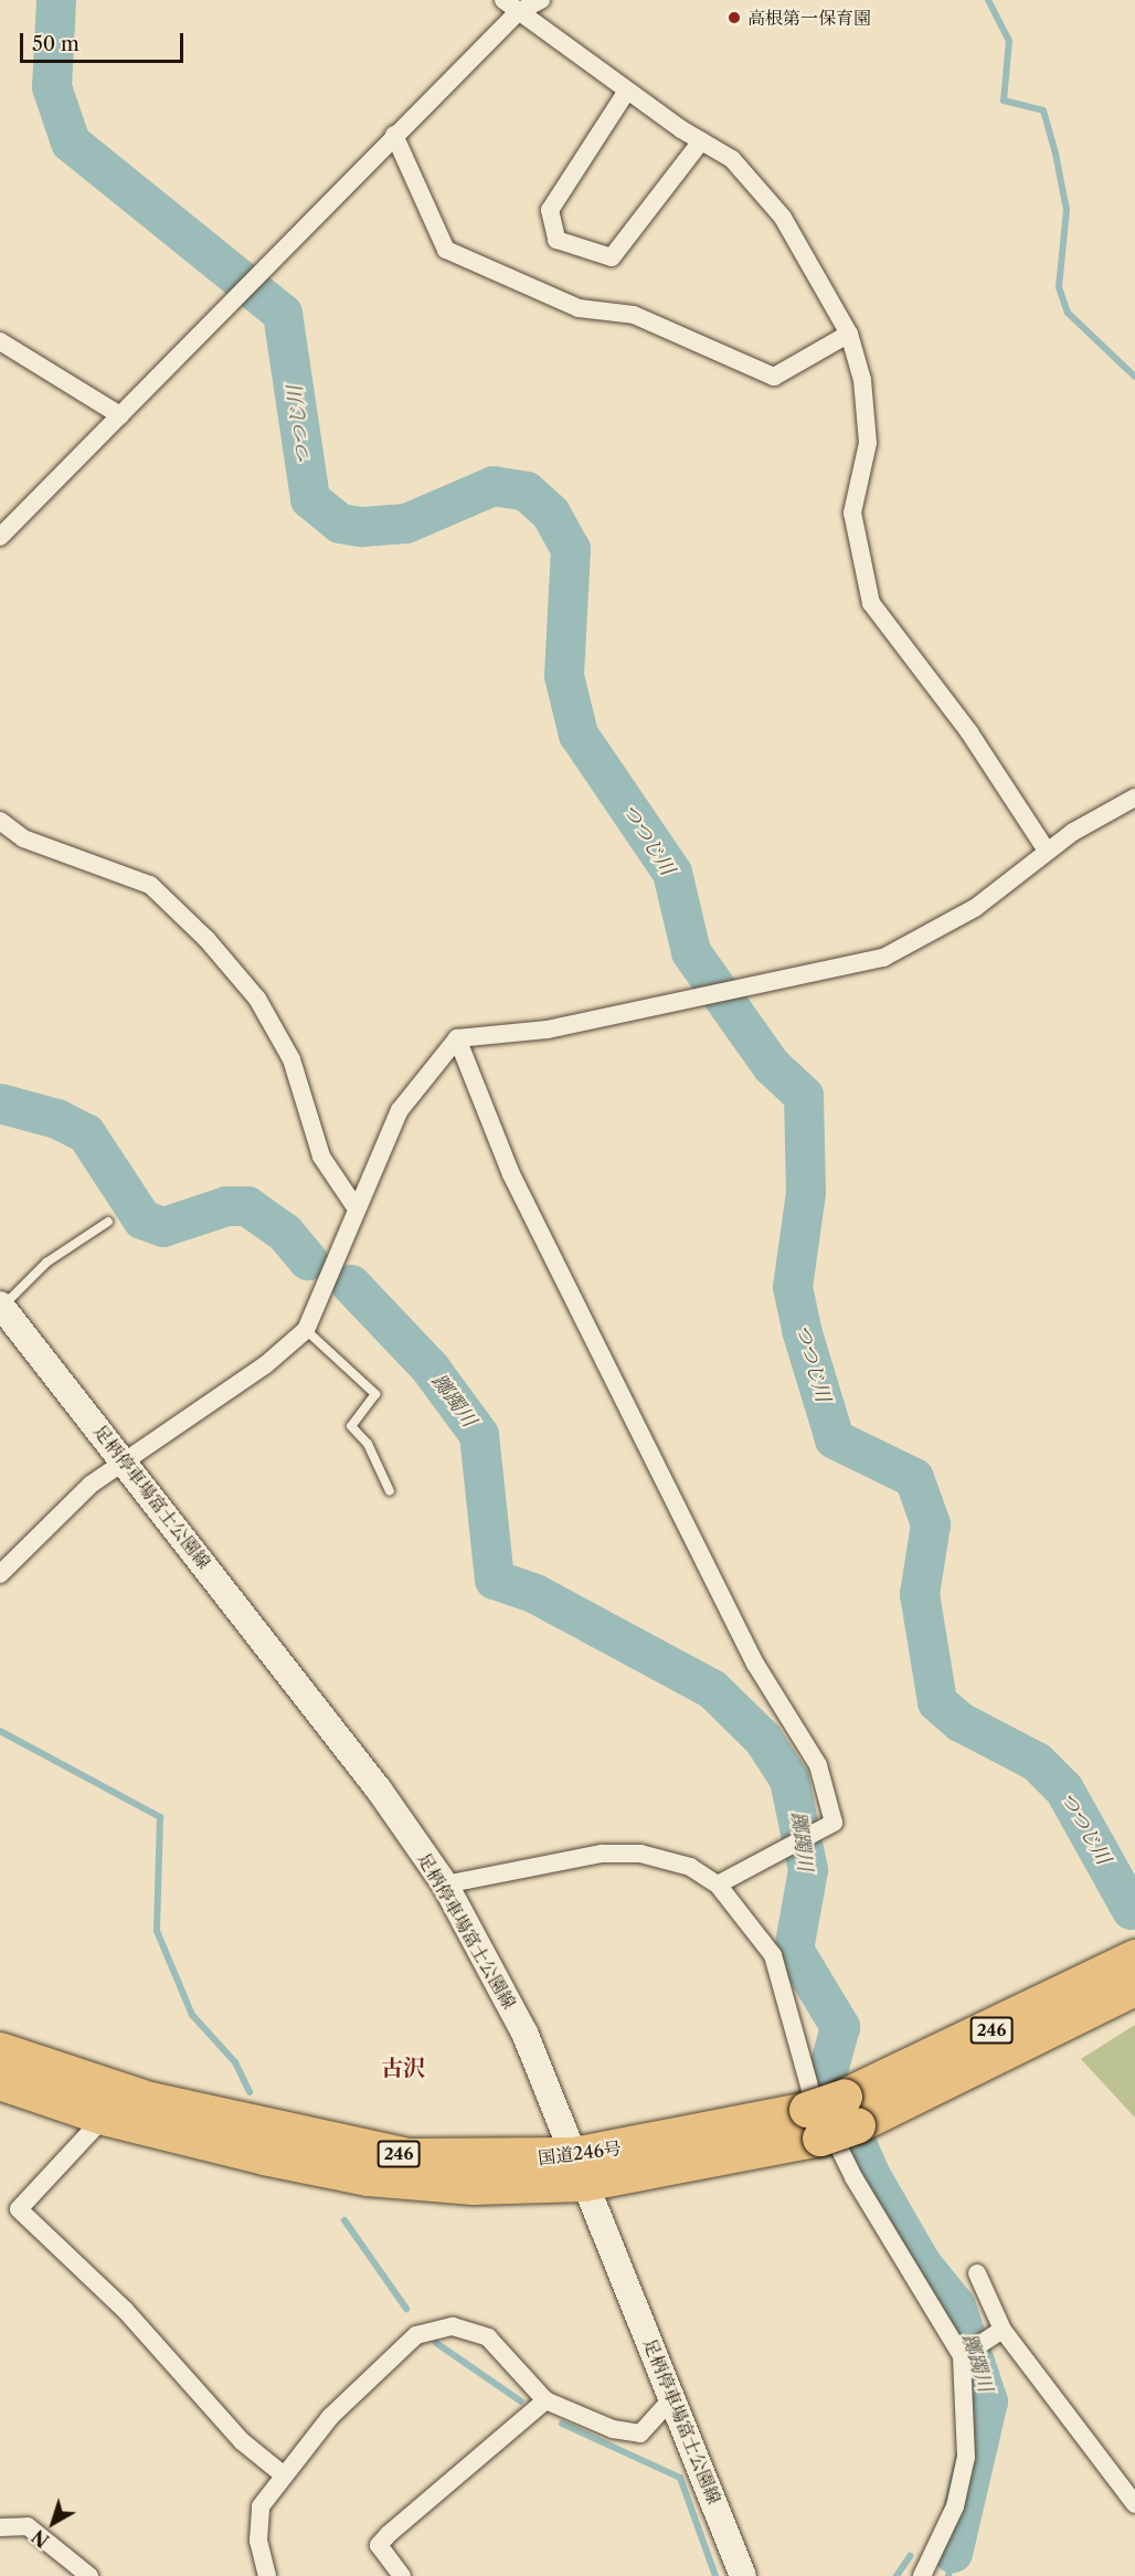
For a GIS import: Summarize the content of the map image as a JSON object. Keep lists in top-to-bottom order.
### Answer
{
  "streets": {
    "highway": ["246", "国道246号"],
    "main road": ["足柄停車場富士公園線"]
  },
  "crossings": [
    ["足柄停車場富士公園線", "国道246号"]
  ],
  "districts": ["古沢"],
  "water": ["つつじ川", "躑躅川"],
  "places": ["高根第一保育園"],
  "scale_bar": "50 m",
  "north": "bottom left"
}
